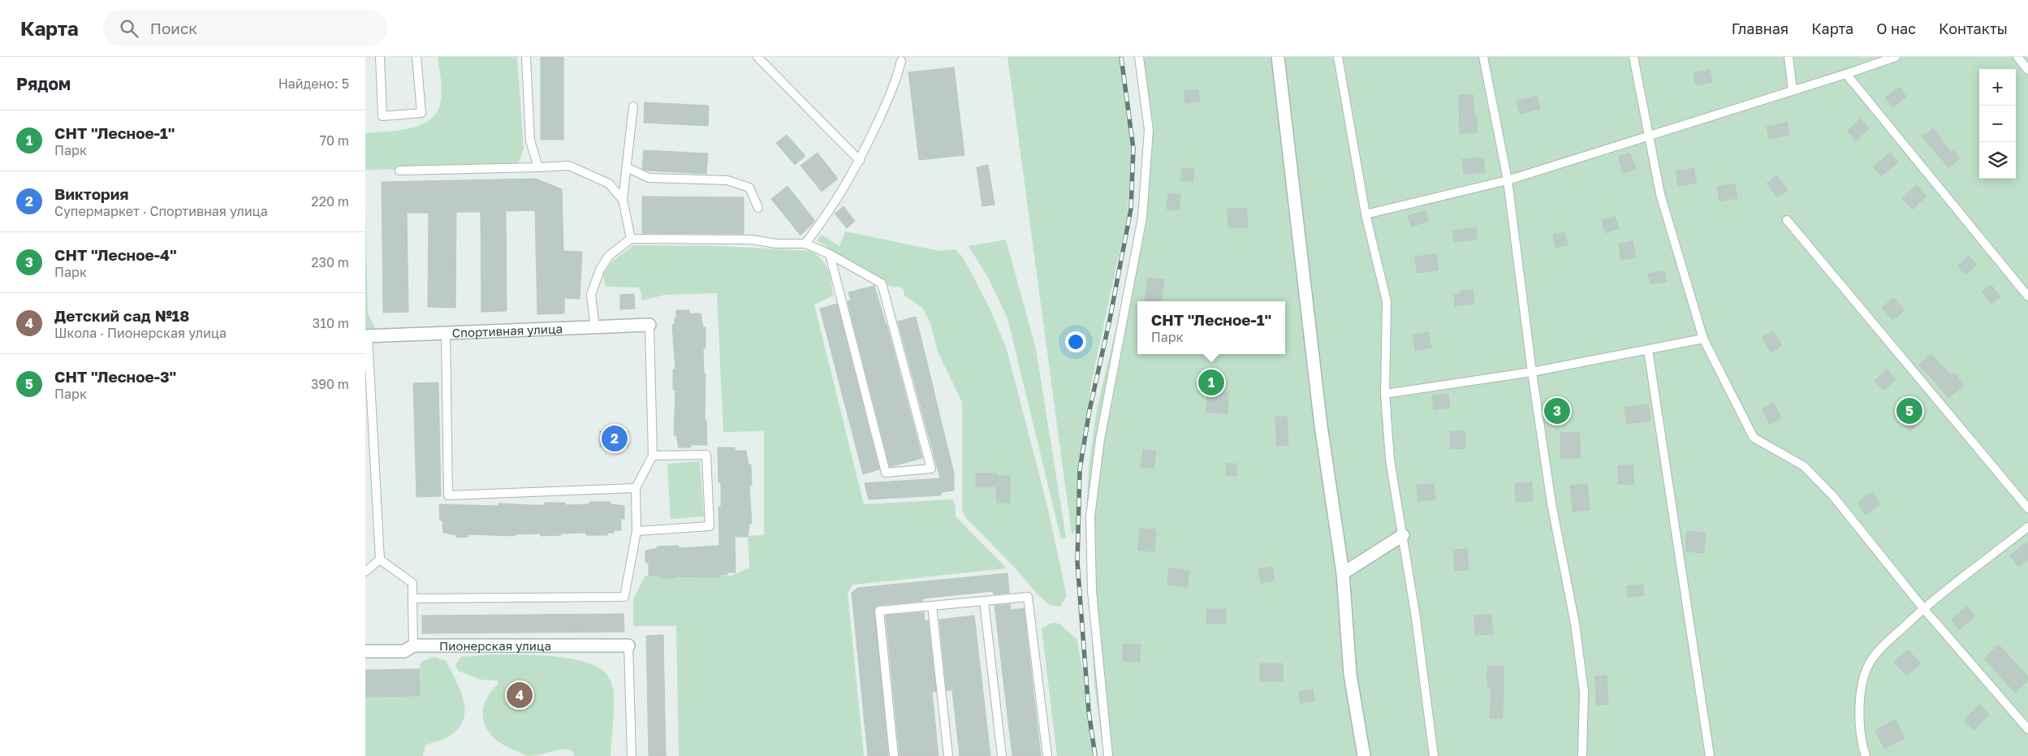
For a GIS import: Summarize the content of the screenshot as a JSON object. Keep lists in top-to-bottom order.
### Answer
{
  "streets": {
    "street": ["Спортивная улица", "Пионерская улица"]
  },
  "page": {
    "header": "Карта",
    "search": "Поиск",
    "nav": [
      "Главная",
      "Карта",
      "О нас",
      "Контакты"
    ],
    "heading": ["Рядом", "Найдено: 5"],
    "map_buttons": ["+", "−"],
    "list": [
      {
        "mark": "1",
        "name": "СНТ \"Лесное-1\"",
        "note": "Парк",
        "value": "70 m"
      },
      {
        "mark": "2",
        "name": "Виктория",
        "note": "Супермаркет · Спортивная улица",
        "value": "220 m"
      },
      {
        "mark": "3",
        "name": "СНТ \"Лесное-4\"",
        "note": "Парк",
        "value": "230 m"
      },
      {
        "mark": "4",
        "name": "Детский сад №18",
        "note": "Школа · Пионерская улица",
        "value": "310 m"
      },
      {
        "mark": "5",
        "name": "СНТ \"Лесное-3\"",
        "note": "Парк",
        "value": "390 m"
      }
    ],
    "popup": ["СНТ \"Лесное-1\"", "Парк"],
    "pins": [
      "1",
      "3",
      "5",
      "2",
      "4"
    ]
  }
}
